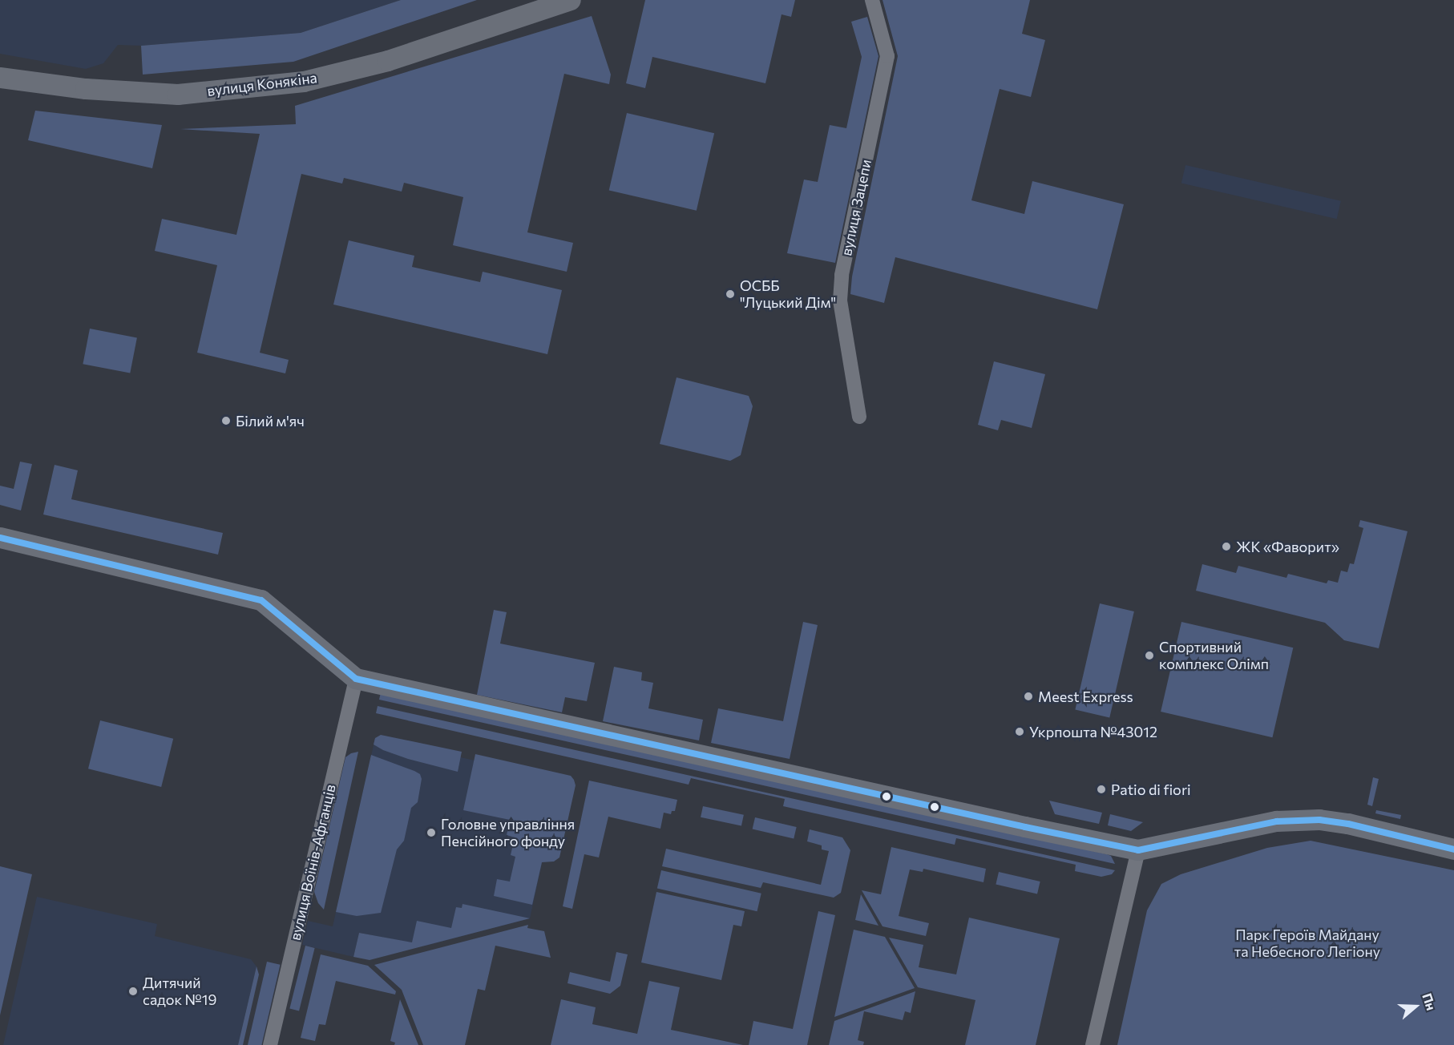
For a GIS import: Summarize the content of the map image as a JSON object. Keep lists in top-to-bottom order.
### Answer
{
  "streets": {
    "street": ["вулиця Конякіна", "вулиця Зацепи", "вулиця Воїнів-Афганців"]
  },
  "parks": ["Парк Героїв Майдану та Небесного Легіону"],
  "places": [
    "ОСББ \"Луцький Дім\"",
    "Білий м'яч",
    "ЖК «Фаворит»",
    "Спортивний комплекс Олімп",
    "Meest Express",
    "Укрпошта №43012",
    "Patio di fiori",
    "Головне управління Пенсійного фонду",
    "Дитячий садок №19"
  ],
  "north": "right"
}
